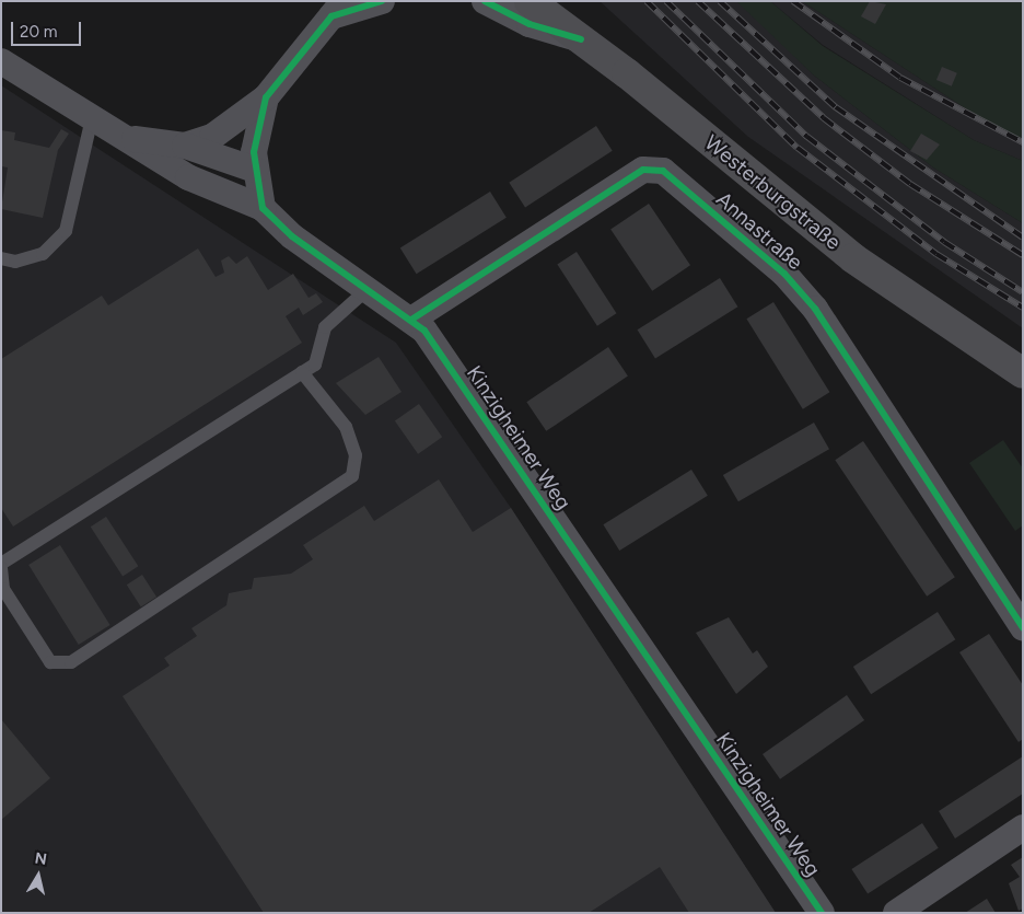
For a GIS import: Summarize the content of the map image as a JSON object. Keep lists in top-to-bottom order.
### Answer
{
  "streets": {
    "main road": ["Westerburgstraße"],
    "street": ["Annastraße", "Kinzigheimer Weg"]
  },
  "crossings": [
    ["Annastraße", "Kinzigheimer Weg"]
  ],
  "scale_bar": "20 m",
  "north": "top"
}
